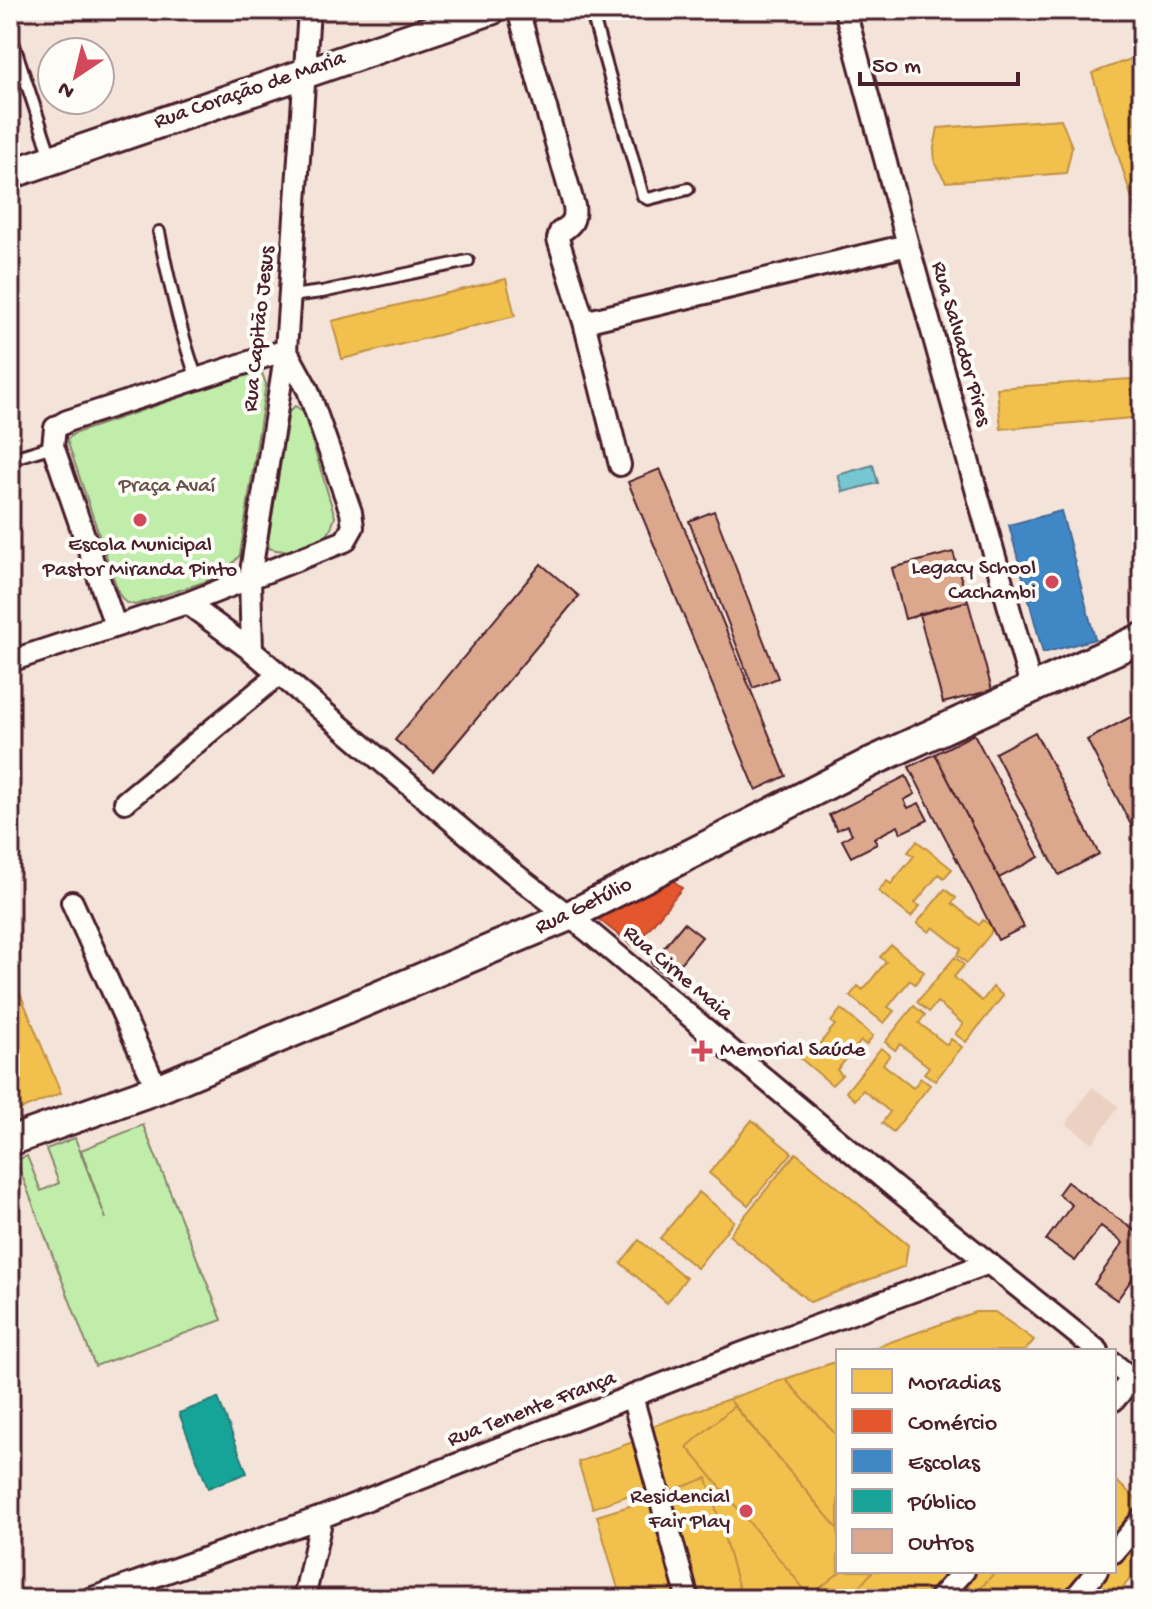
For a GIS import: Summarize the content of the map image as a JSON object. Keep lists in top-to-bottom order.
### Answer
{
  "streets": {
    "street": [
      "Rua Coração de Maria",
      "Rua Capitão Jesus",
      "Rua Salvador Pires",
      "Rua Getúlio",
      "Rua Cirne Maia",
      "Rua Tenente França"
    ]
  },
  "crossings": [
    ["Rua Coração de Maria", "Rua Capitão Jesus"],
    ["Rua Capitão Jesus", "Rua Cirne Maia"],
    ["Rua Salvador Pires", "Rua Getúlio"],
    ["Rua Getúlio", "Rua Cirne Maia"],
    ["Rua Cirne Maia", "Rua Tenente França"]
  ],
  "parks": ["Praça Avaí"],
  "places": {
    "other": ["Escola Municipal Pastor Miranda Pinto", "Legacy School Cachambi", "Residencial Fair Play"],
    "health": ["Memorial Saúde"]
  },
  "legend": [
    "Moradias",
    "Comércio",
    "Escolas",
    "Público",
    "Outros"
  ],
  "scale_bar": "50 m",
  "north": "bottom left"
}
